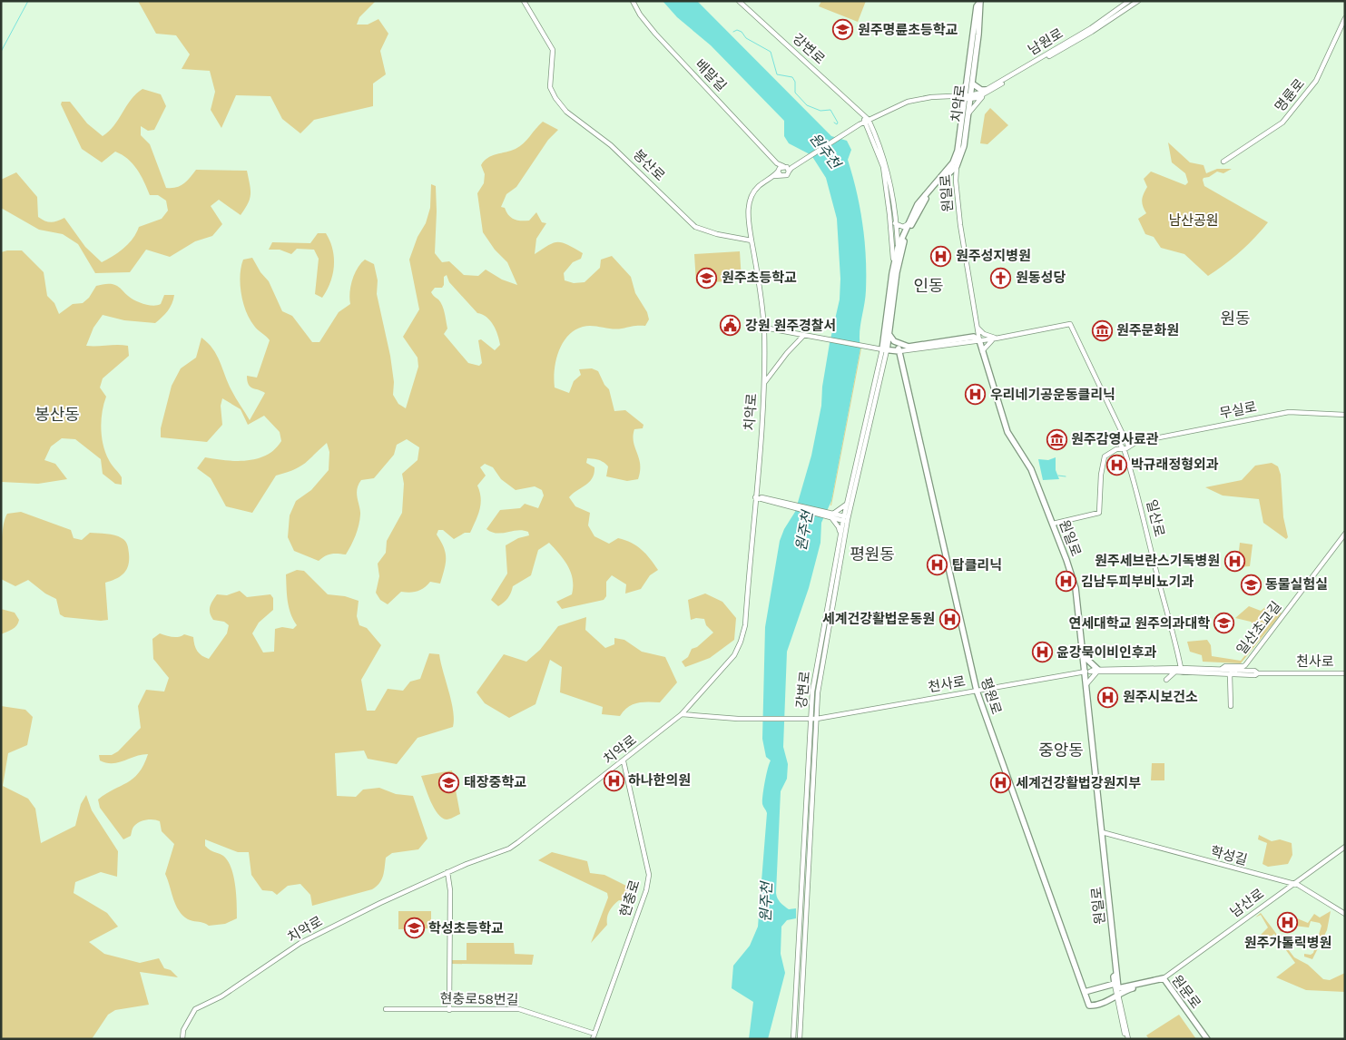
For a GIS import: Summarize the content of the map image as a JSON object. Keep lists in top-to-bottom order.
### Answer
{
  "streets": {
    "main road": [
      "강변로",
      "치악로",
      "원일로",
      "평원로",
      "원문로"
    ],
    "street": [
      "남원로",
      "배말길",
      "명륜로",
      "봉산로",
      "무실로",
      "일산로",
      "일산초교길",
      "천사로",
      "학성길",
      "현충로",
      "남산로",
      "현충로58번길"
    ]
  },
  "crossings": [
    ["남원로", "강변로"],
    ["남원로", "치악로"],
    ["강변로", "치악로"],
    ["강변로", "천사로"],
    ["치악로", "원일로"],
    ["치악로", "천사로"],
    ["치악로", "현충로"],
    ["원일로", "천사로"],
    ["원일로", "학성길"],
    ["원일로", "원문로"],
    ["무실로", "일산로"],
    ["일산로", "천사로"],
    ["일산초교길", "천사로"],
    ["천사로", "평원로"],
    ["평원로", "원문로"],
    ["학성길", "남산로"],
    ["현충로", "현충로58번길"],
    ["남산로", "원문로"]
  ],
  "districts": [
    "인동",
    "원동",
    "봉산동",
    "평원동",
    "중앙동"
  ],
  "water": ["원주천"],
  "parks": ["남산공원"],
  "places": {
    "school or university": [
      "원주명륜초등학교",
      "원주초등학교",
      "동물실험실",
      "연세대학교 원주의과대학",
      "태장중학교",
      "학성초등학교"
    ],
    "hospital": [
      "원주성지병원",
      "우리네기공운동클리닉",
      "박규래정형외과",
      "원주세브란스기독병원",
      "탑클리닉",
      "김남두피부비뇨기과",
      "세계건강활법운동원",
      "윤강묵이비인후과",
      "원주시보건소",
      "하나한의원",
      "세계건강활법강원지부",
      "원주가톨릭병원"
    ],
    "church": ["원동성당"],
    "public building": ["강원 원주경찰서"],
    "museum": ["원주문화원", "원주감영사료관"]
  }
}
